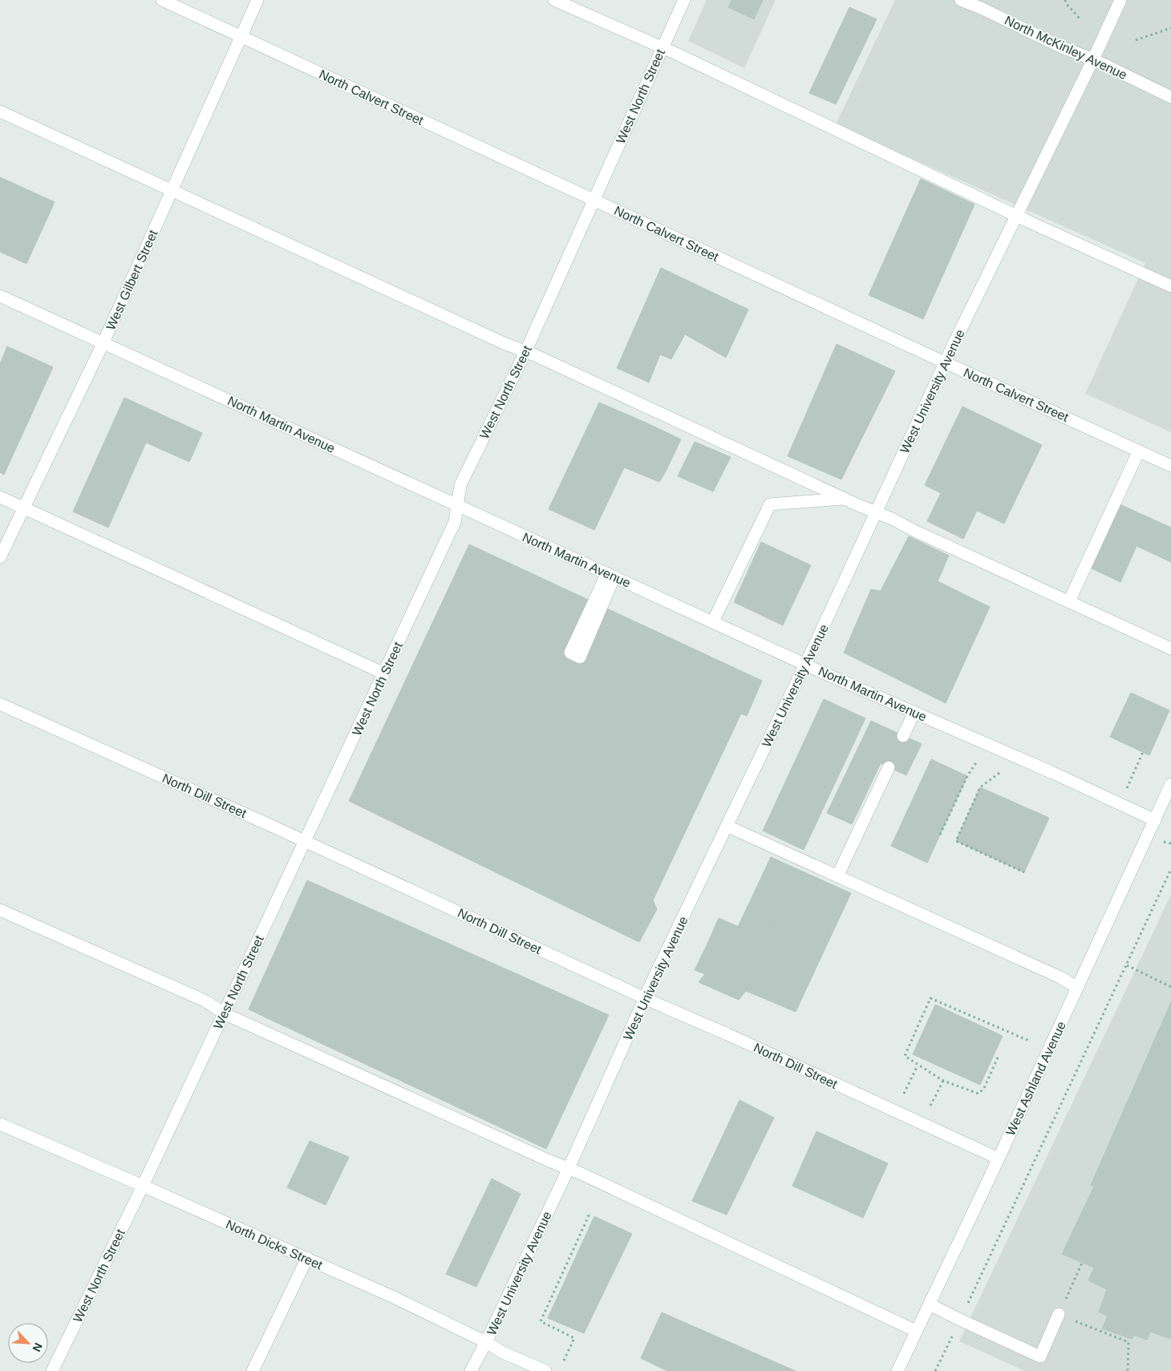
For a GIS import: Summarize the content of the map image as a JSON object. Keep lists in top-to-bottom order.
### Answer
{
  "streets": {
    "street": [
      "North McKinley Avenue",
      "West North Street",
      "North Calvert Street",
      "West Gilbert Street",
      "West University Avenue",
      "North Martin Avenue",
      "North Dill Street",
      "West Ashland Avenue",
      "North Dicks Street"
    ]
  },
  "crossings": [
    ["North McKinley Avenue", "West University Avenue"],
    ["West North Street", "North Calvert Street"],
    ["West North Street", "North Martin Avenue"],
    ["West North Street", "North Dill Street"],
    ["West North Street", "North Dicks Street"],
    ["North Calvert Street", "West Gilbert Street"],
    ["North Calvert Street", "West University Avenue"],
    ["West Gilbert Street", "North Martin Avenue"],
    ["West University Avenue", "North Martin Avenue"],
    ["West University Avenue", "North Dill Street"],
    ["West University Avenue", "North Dicks Street"],
    ["North Martin Avenue", "West Ashland Avenue"],
    ["North Dill Street", "West Ashland Avenue"]
  ],
  "north": "bottom right"
}
